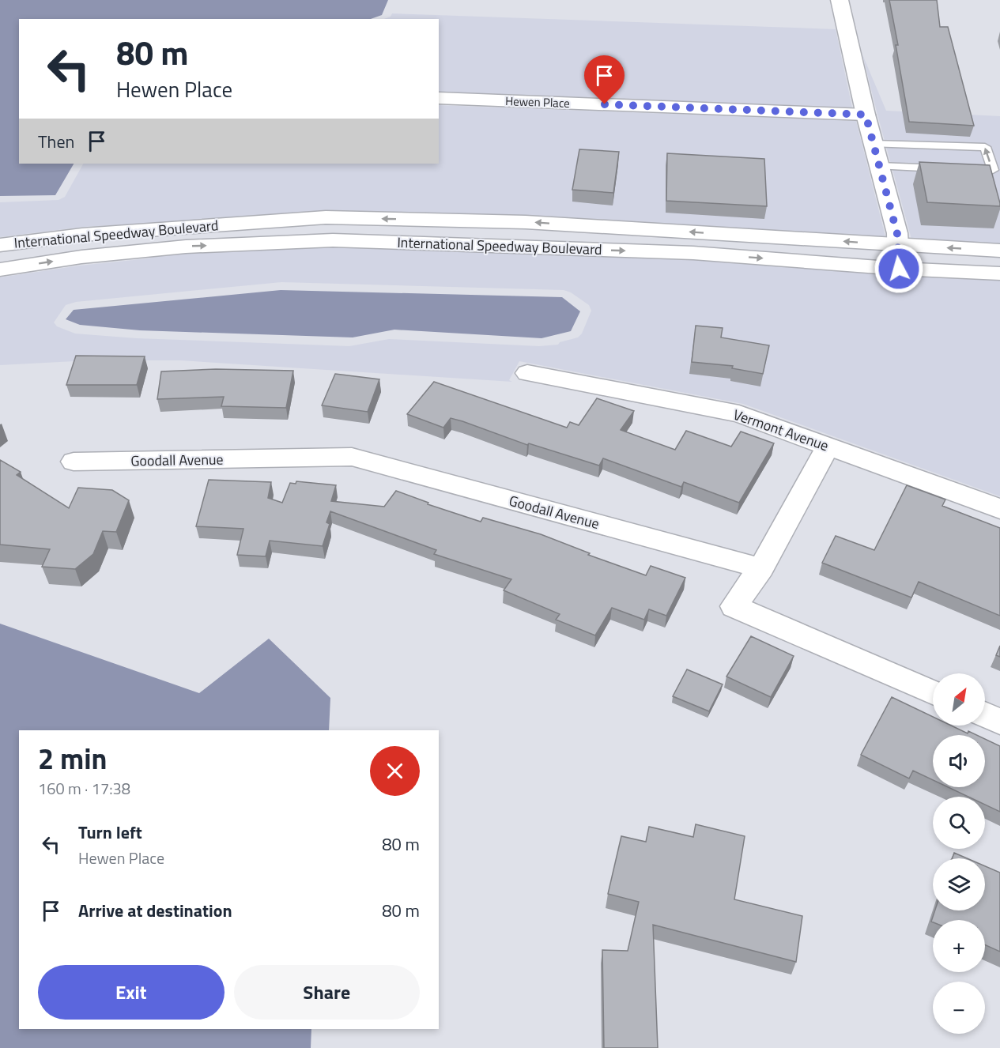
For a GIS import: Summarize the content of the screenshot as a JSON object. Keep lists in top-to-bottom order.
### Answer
{
  "streets": {
    "street": [
      "Hewen Place",
      "International Speedway Boulevard",
      "Vermont Avenue",
      "Goodall Avenue"
    ]
  },
  "north": "top right",
  "page": {
    "turn": ["80 m", "Hewen Place"],
    "then": "Then",
    "map_buttons": ["+", "−"],
    "heading": ["2 min", "160 m · 17:38"],
    "list": [
      {
        "name": "Turn left",
        "note": "Hewen Place",
        "value": "80 m"
      },
      {
        "name": "Arrive at destination",
        "value": "80 m"
      }
    ],
    "buttons": ["Exit", "Share"]
  }
}
